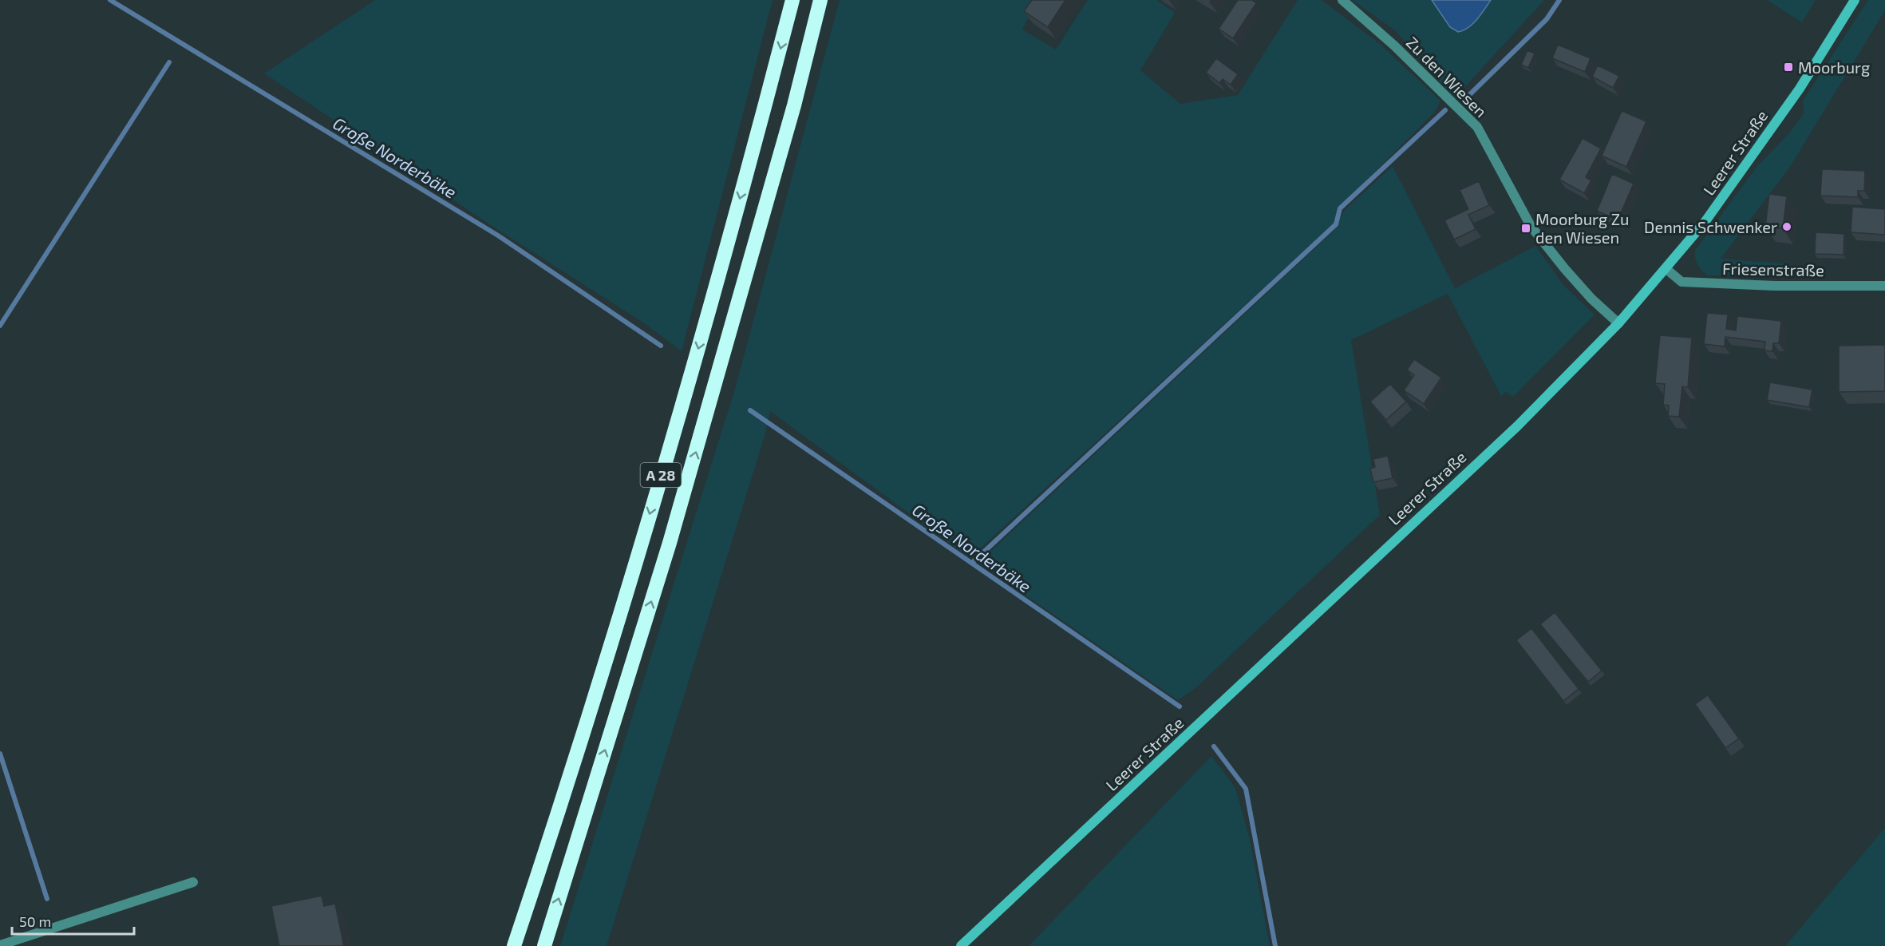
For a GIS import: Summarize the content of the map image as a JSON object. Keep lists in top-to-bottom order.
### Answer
{
  "streets": {
    "highway": ["A 28"],
    "main road": ["Leerer Straße"],
    "street": ["Zu den Wiesen", "Friesenstraße"]
  },
  "crossings": [
    ["Zu den Wiesen", "Leerer Straße"],
    ["Leerer Straße", "Friesenstraße"]
  ],
  "water": ["Große Norderbäke"],
  "places": {
    "transit": ["Moorburg", "Moorburg Zu den Wiesen"],
    "other": ["Dennis Schwenker"]
  },
  "scale_bar": "50 m"
}
